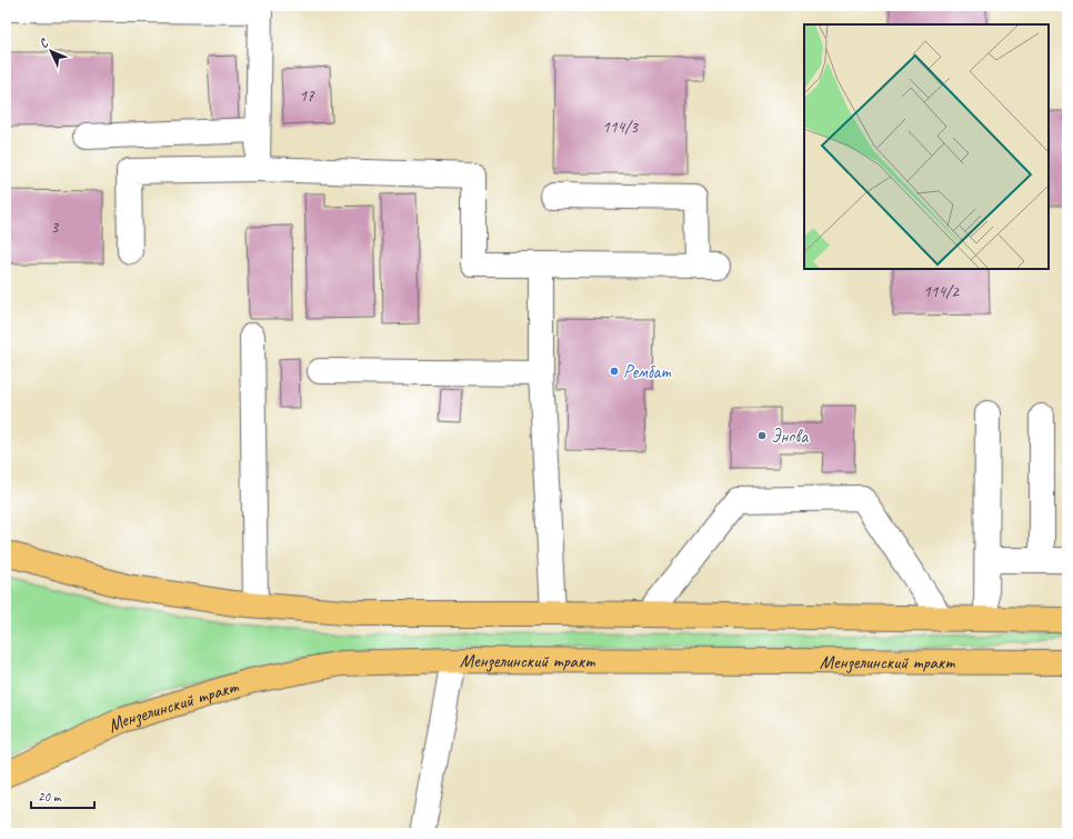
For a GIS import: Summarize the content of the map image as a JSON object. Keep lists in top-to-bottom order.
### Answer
{
  "streets": {
    "main road": ["Мензелинский тракт"]
  },
  "places": ["Рембат", "Энова"],
  "house_numbers": [
    "17",
    "114/3",
    "3",
    "114/2"
  ],
  "scale_bar": "20 m",
  "north": "top left"
}
